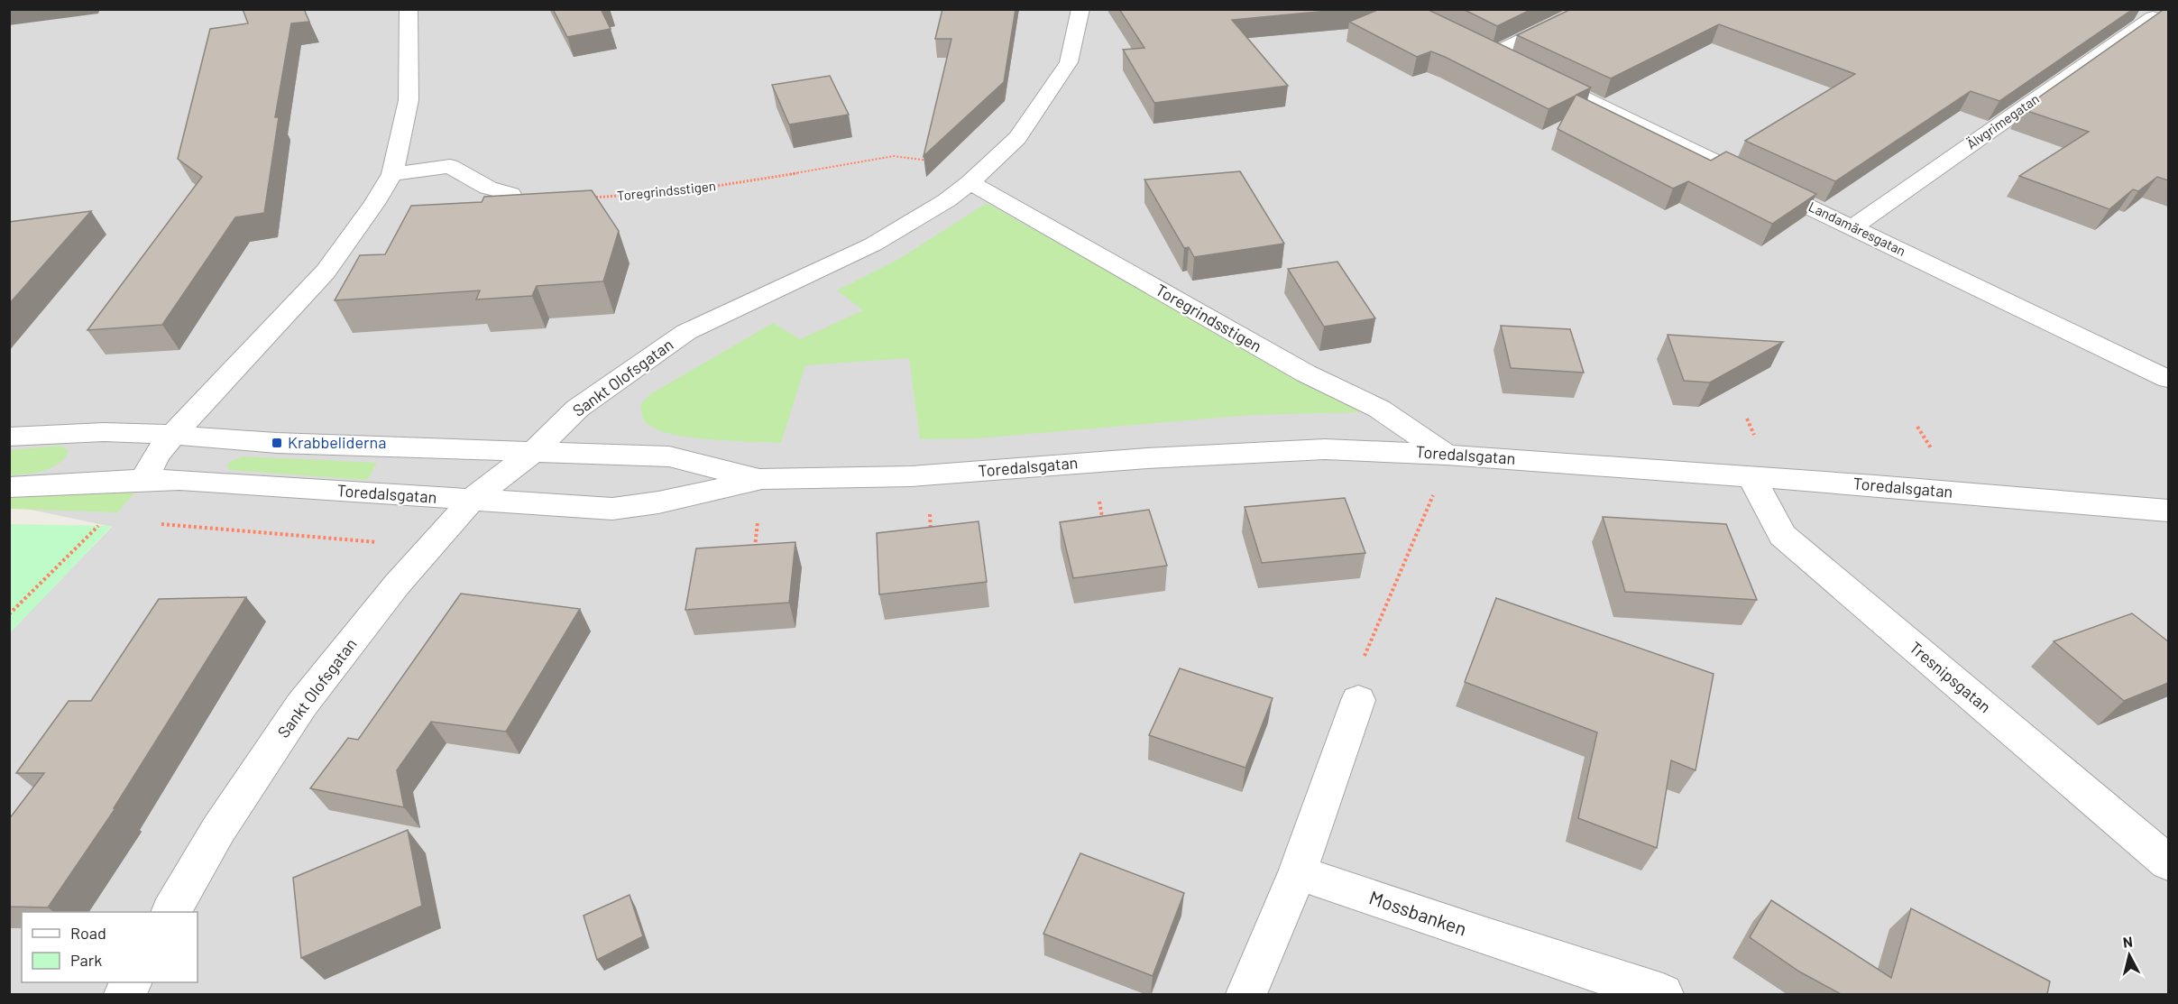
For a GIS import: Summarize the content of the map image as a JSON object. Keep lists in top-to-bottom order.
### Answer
{
  "streets": {
    "street": [
      "Älvgrimegatan",
      "Toregrindsstigen",
      "Landamäresgatan",
      "Sankt Olofsgatan",
      "Toredalsgatan",
      "Tresnipsgatan",
      "Mossbanken"
    ]
  },
  "crossings": [
    ["Älvgrimegatan", "Landamäresgatan"],
    ["Toregrindsstigen", "Sankt Olofsgatan"],
    ["Toregrindsstigen", "Toredalsgatan"],
    ["Sankt Olofsgatan", "Toredalsgatan"],
    ["Toredalsgatan", "Tresnipsgatan"]
  ],
  "places": {
    "transit": ["Krabbeliderna"]
  },
  "legend": ["Road", "Park"],
  "north": "top"
}
